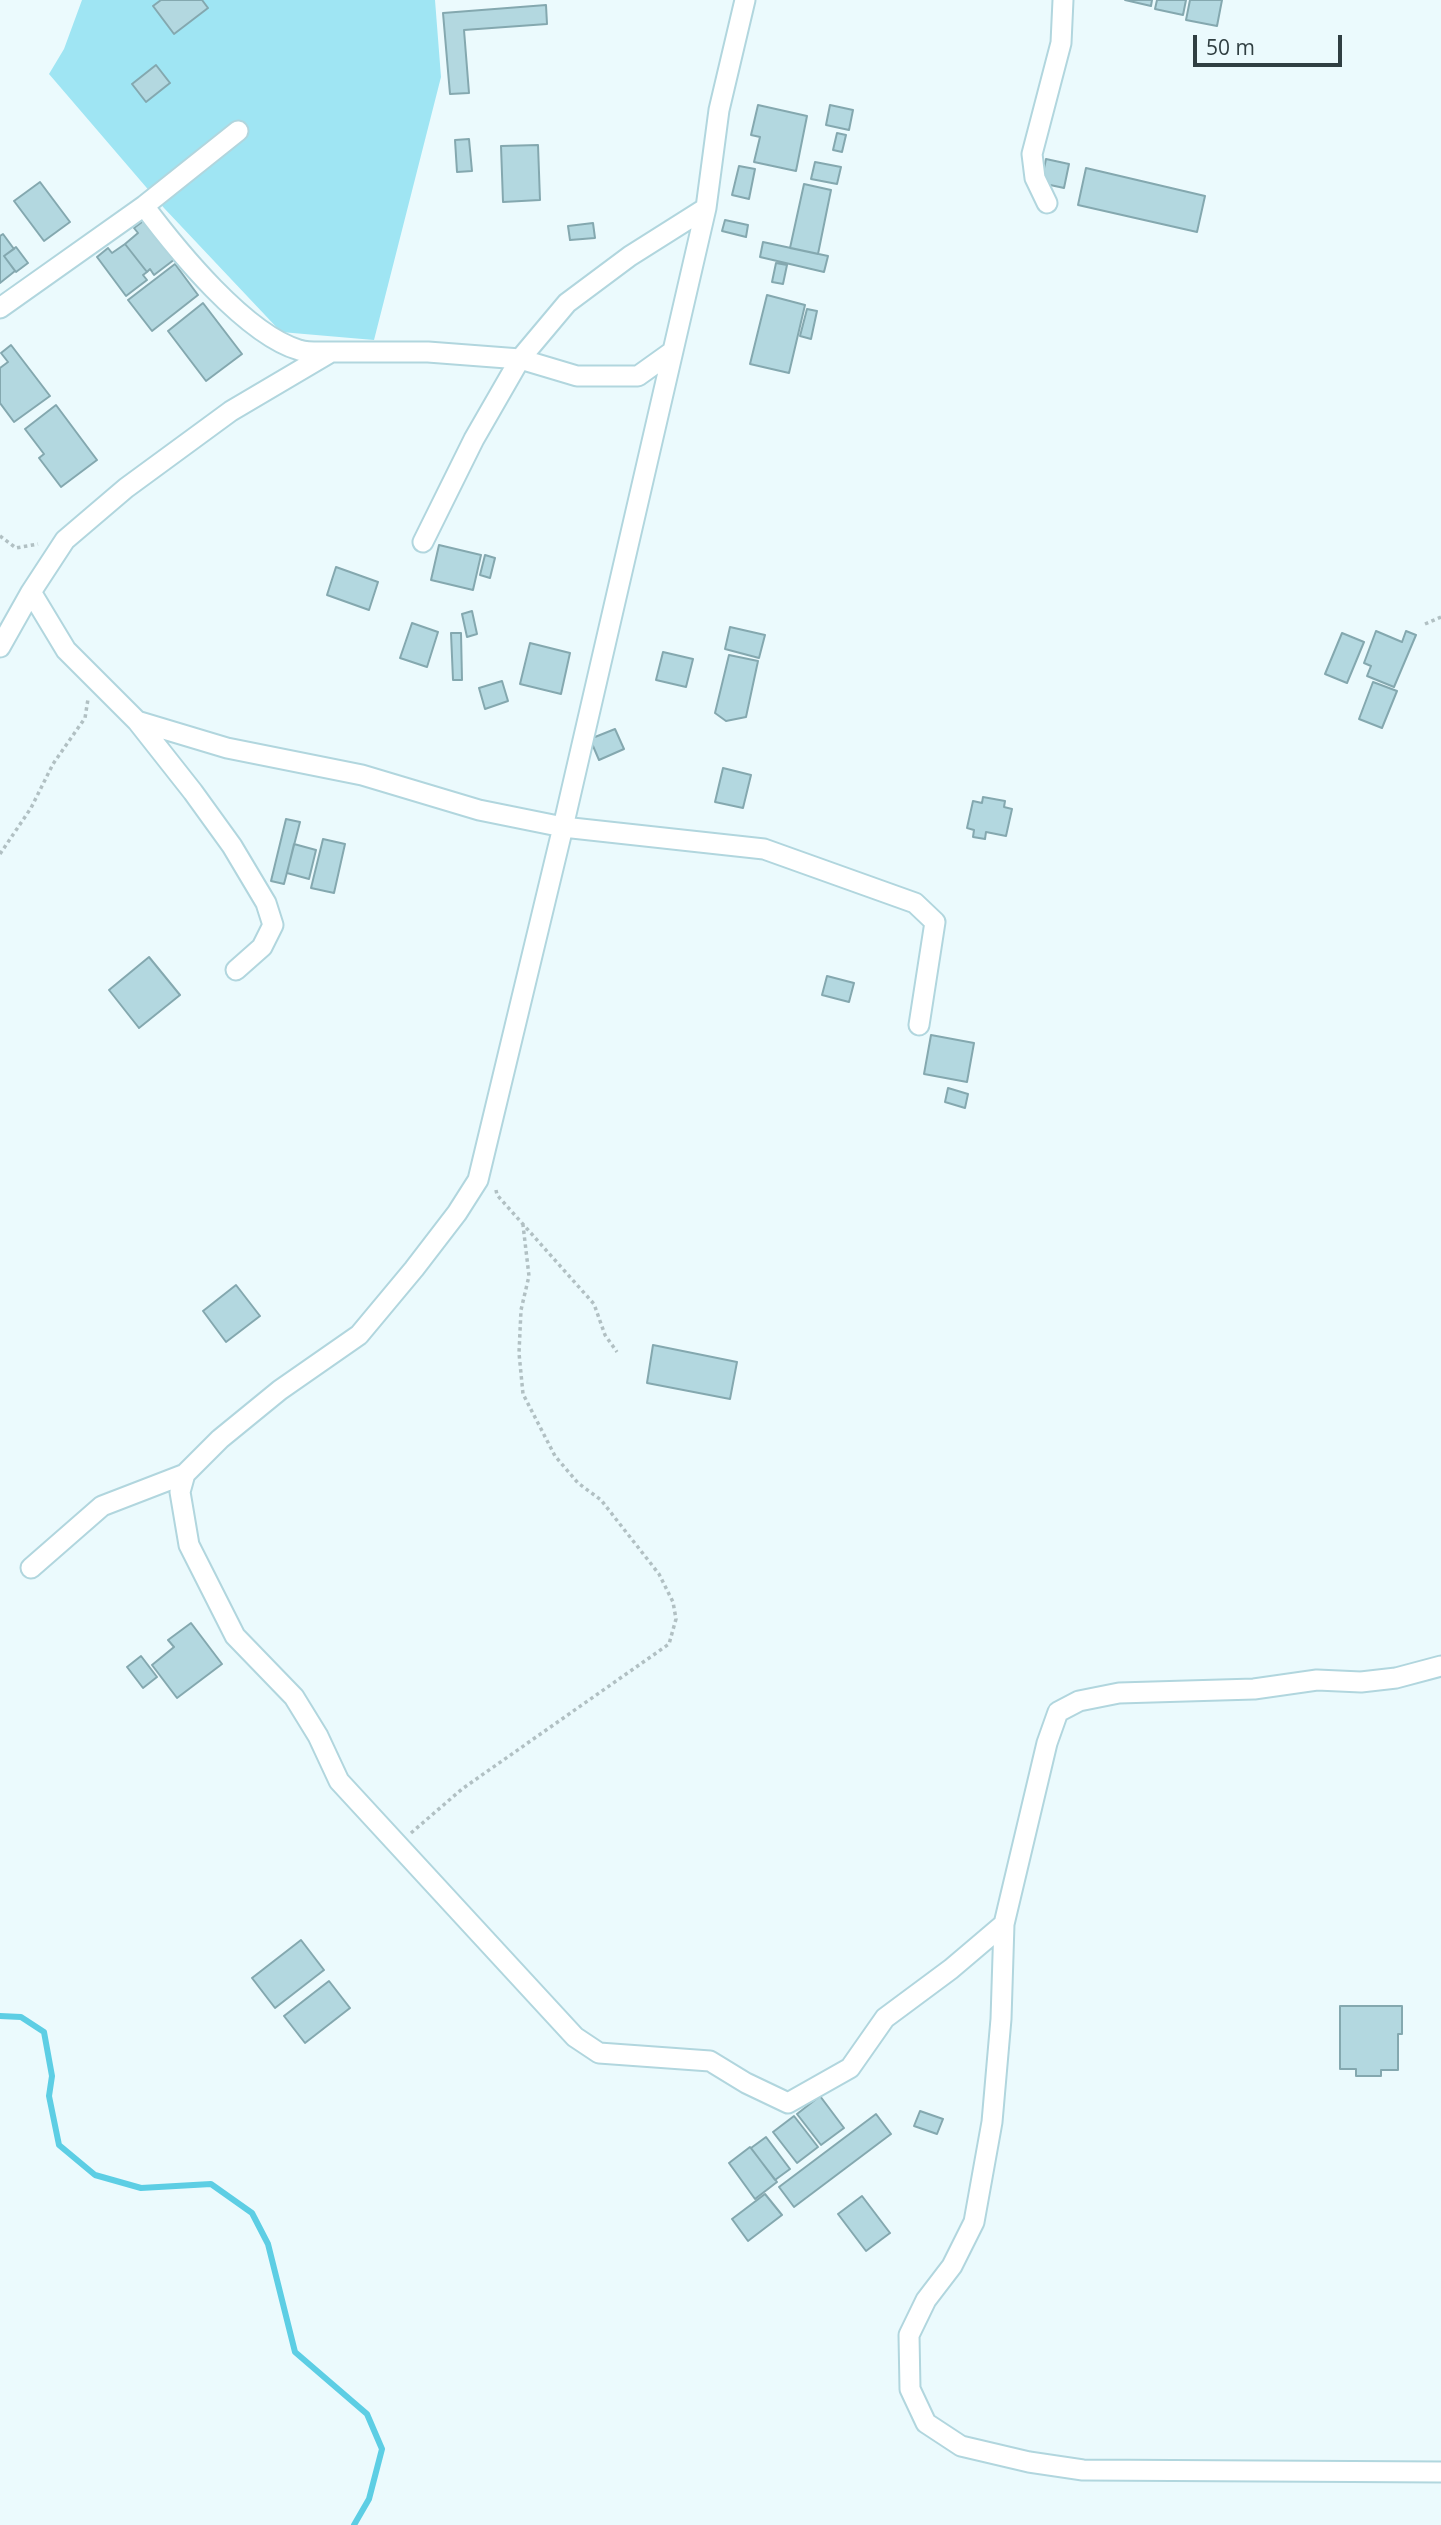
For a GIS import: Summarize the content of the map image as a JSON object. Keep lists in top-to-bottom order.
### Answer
{
  "scale_bar": "50 m"
}
